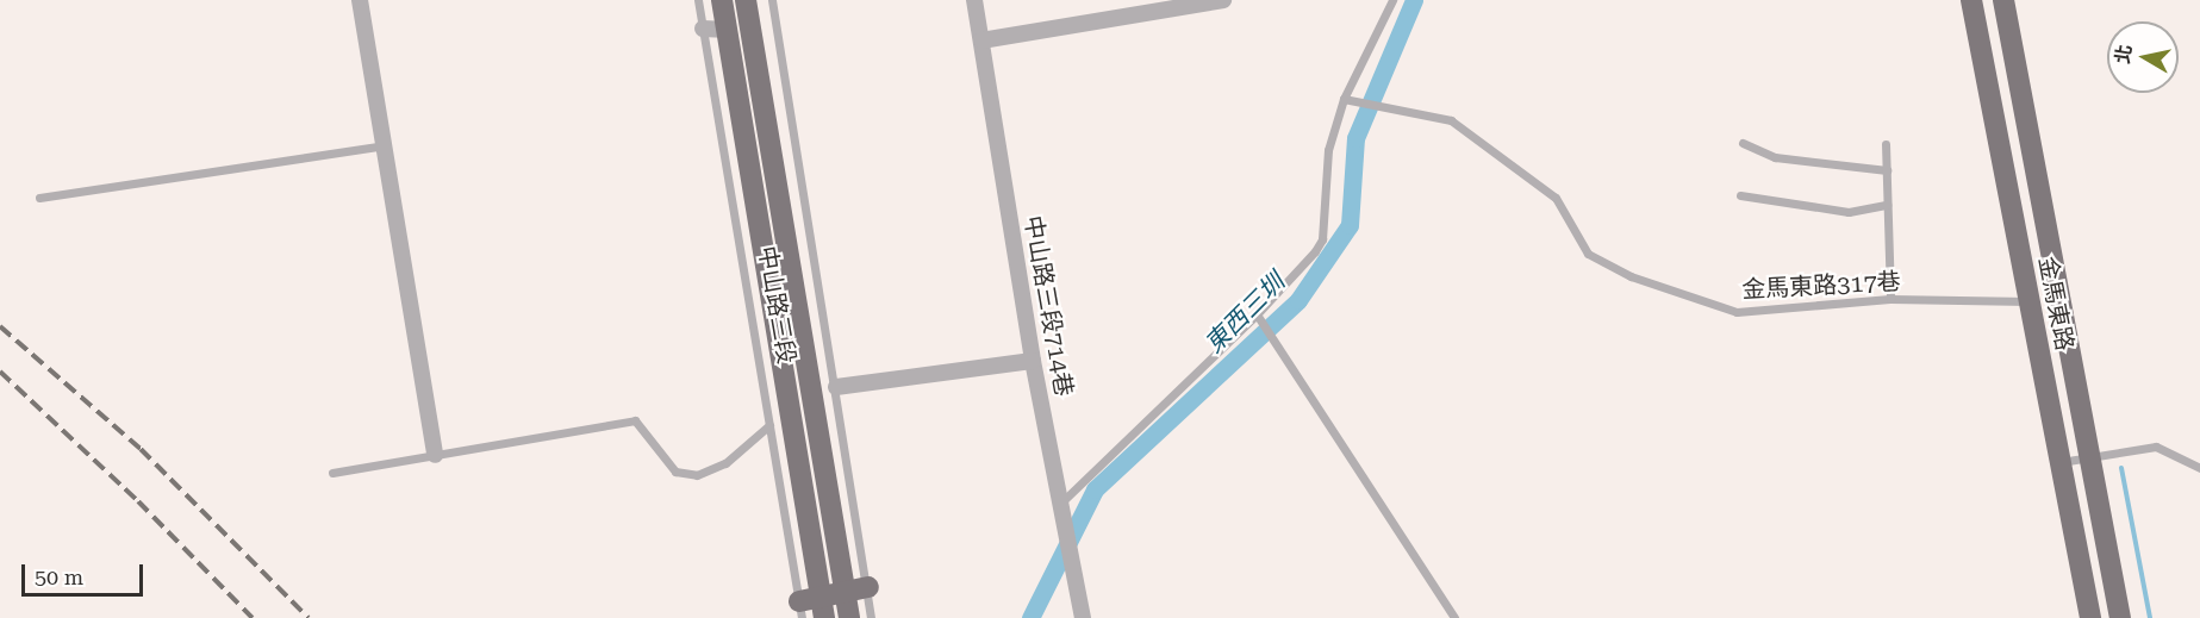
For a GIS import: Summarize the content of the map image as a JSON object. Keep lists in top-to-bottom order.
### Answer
{
  "streets": {
    "main road": ["金馬東路", "中山路三段"],
    "street": ["中山路三段714巷"],
    "lane": ["金馬東路317巷"]
  },
  "crossings": [
    ["金馬東路317巷", "金馬東路"]
  ],
  "water": ["東西三圳"],
  "scale_bar": "50 m",
  "north": "left"
}
